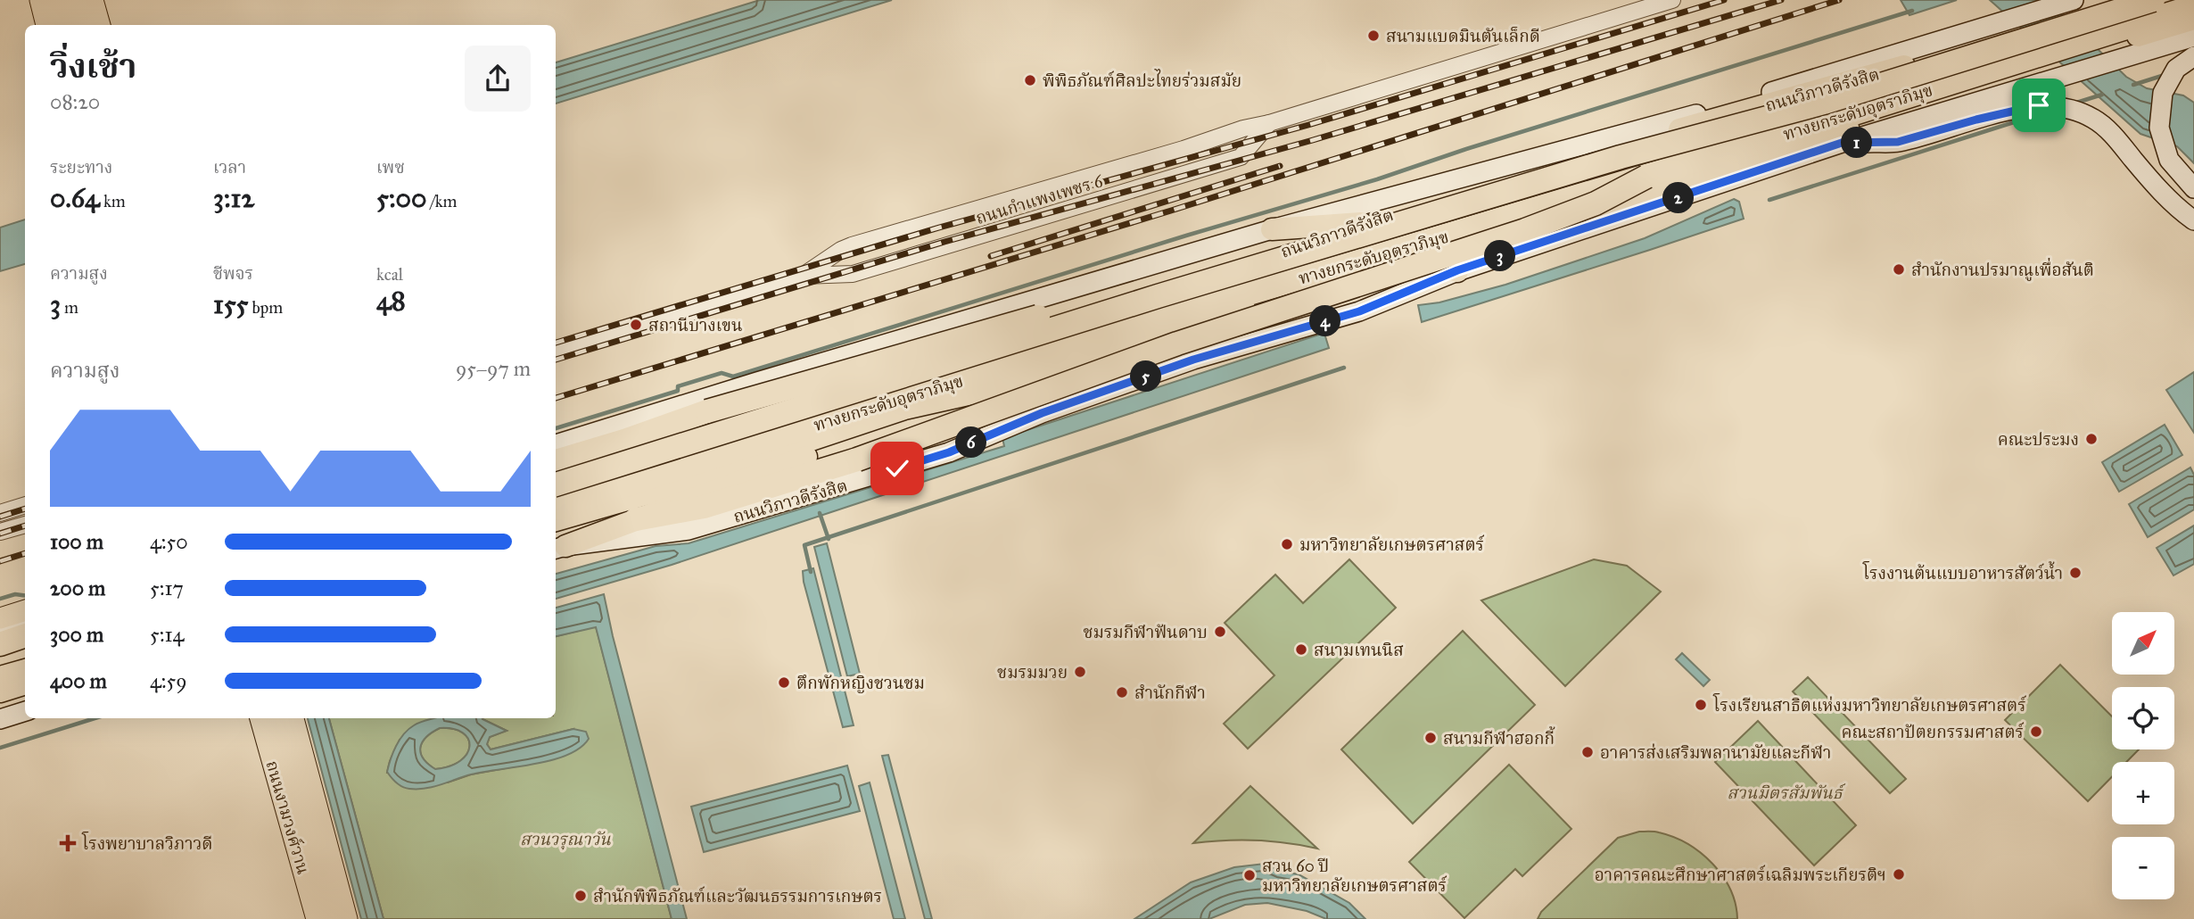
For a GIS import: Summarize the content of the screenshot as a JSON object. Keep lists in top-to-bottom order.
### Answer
{
  "streets": {
    "highway": ["ถนนวิภาวดีรังสิต", "ทางยกระดับอุตราภิมุข"],
    "main road": ["ถนนงามวงศ์วาน"],
    "street": ["ถนนกำแพงเพชร 6"]
  },
  "parks": ["สวนมิตรสัมพันธ์", "สวนวรุณาวัน"],
  "places": {
    "other": [
      "สนามแบดมินตันเล็กดี",
      "พิพิธภัณฑ์ศิลปะไทยร่วมสมัย",
      "สำนักงานปรมาณูเพื่อสันติ",
      "สถานีบางเขน",
      "คณะประมง",
      "มหาวิทยาลัยเกษตรศาสตร์",
      "โรงงานต้นแบบอาหารสัตว์น้ำ",
      "ชมรมกีฬาฟันดาบ",
      "สนามเทนนิส",
      "ชมรมมวย",
      "ตึกพักหญิงชวนชม",
      "สำนักกีฬา",
      "โรงเรียนสาธิตแห่งมหาวิทยาลัยเกษตรศาสตร์",
      "คณะสถาปัตยกรรมศาสตร์",
      "สนามกีฬาฮอกกี้",
      "อาคารส่งเสริมพลานามัยและกีฬา",
      "อาคารคณะศึกษาศาสตร์เฉลิมพระเกียรติฯ",
      "สวน 60 ปี มหาวิทยาลัยเกษตรศาสตร์",
      "สำนักพิพิธภัณฑ์และวัฒนธรรมการเกษตร"
    ],
    "health": ["โรงพยาบาลวิภาวดี"]
  },
  "north": "top right",
  "page": {
    "heading": ["วิ่งเช้า", "08:20"],
    "pins": [
      "1",
      "2",
      "3",
      "4",
      "5",
      "6"
    ],
    "stats": [
      ["ระยะทาง", "0.64 km"],
      ["เวลา", "3:12"],
      ["เพซ", "5:00 /km"],
      ["ความสูง", "3 m"],
      ["ชีพจร", "155 bpm"],
      ["kcal", "48"]
    ],
    "chart": ["ความสูง", "95–97 m"],
    "list": [
      {
        "name": "100 m",
        "note": "4:50"
      },
      {
        "name": "200 m",
        "note": "5:17"
      },
      {
        "name": "300 m",
        "note": "5:14"
      },
      {
        "name": "400 m",
        "note": "4:59"
      }
    ],
    "map_buttons": ["+", "−"]
  }
}
